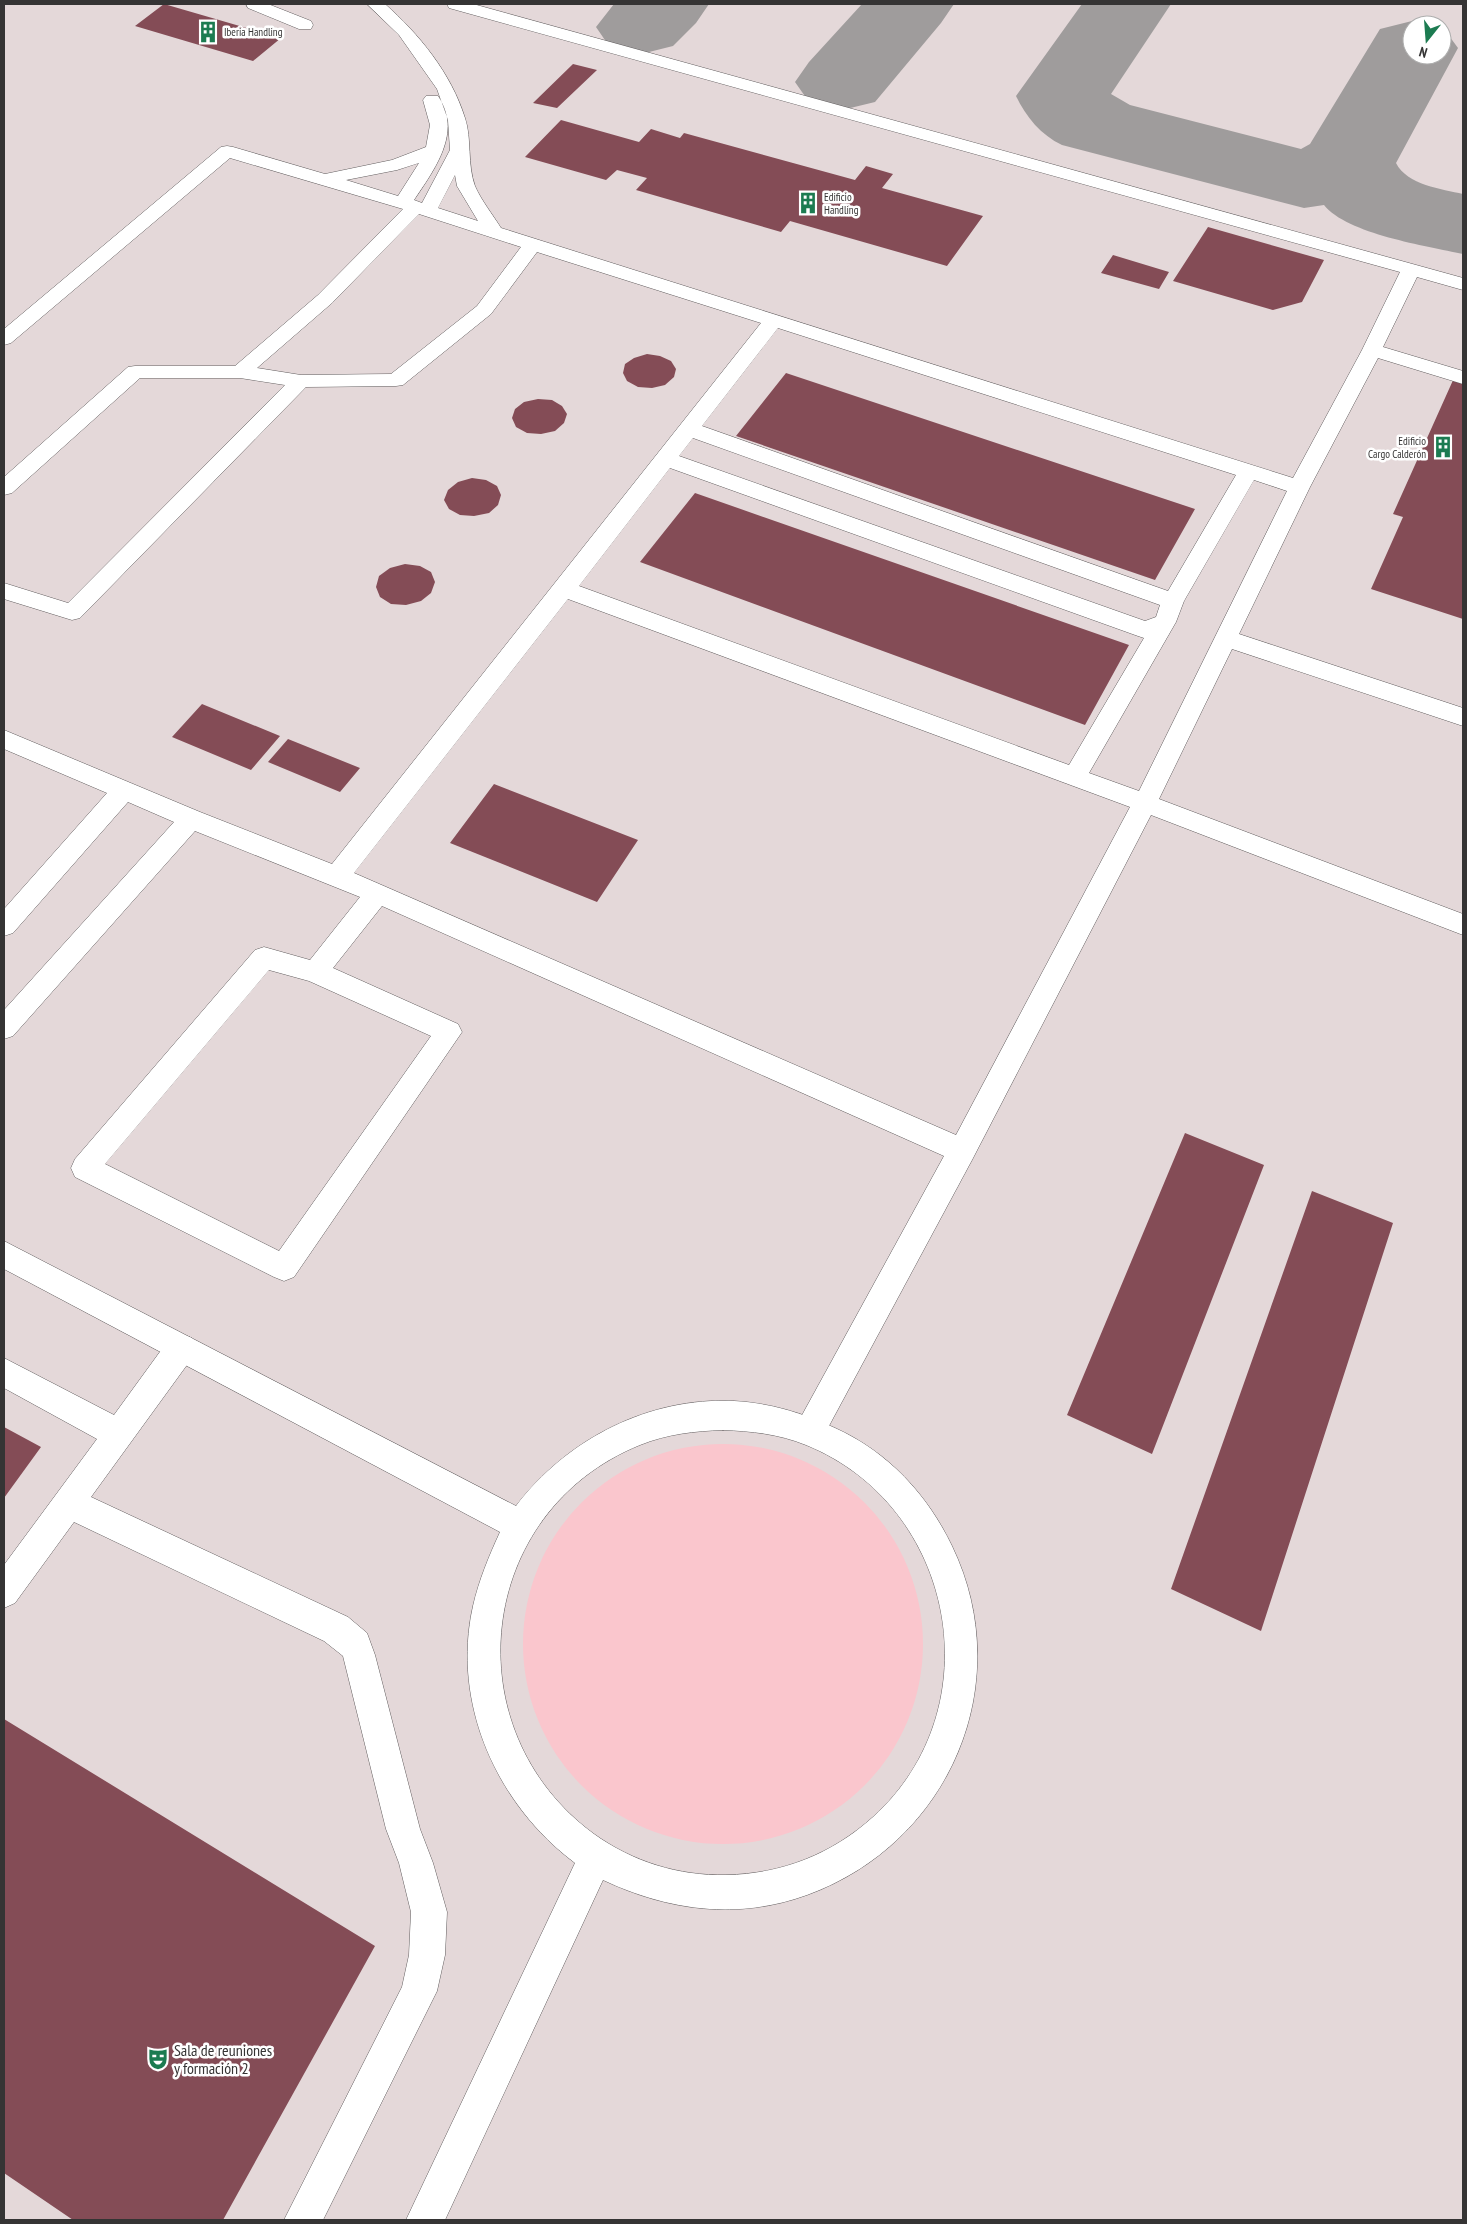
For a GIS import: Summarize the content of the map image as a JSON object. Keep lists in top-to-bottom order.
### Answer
{
  "places": {
    "building": ["Iberia Handling", "Edificio Handling", "Edificio Cargo Calderón"],
    "theatre": ["Sala de reuniones y formación 2"]
  },
  "north": "bottom"
}
